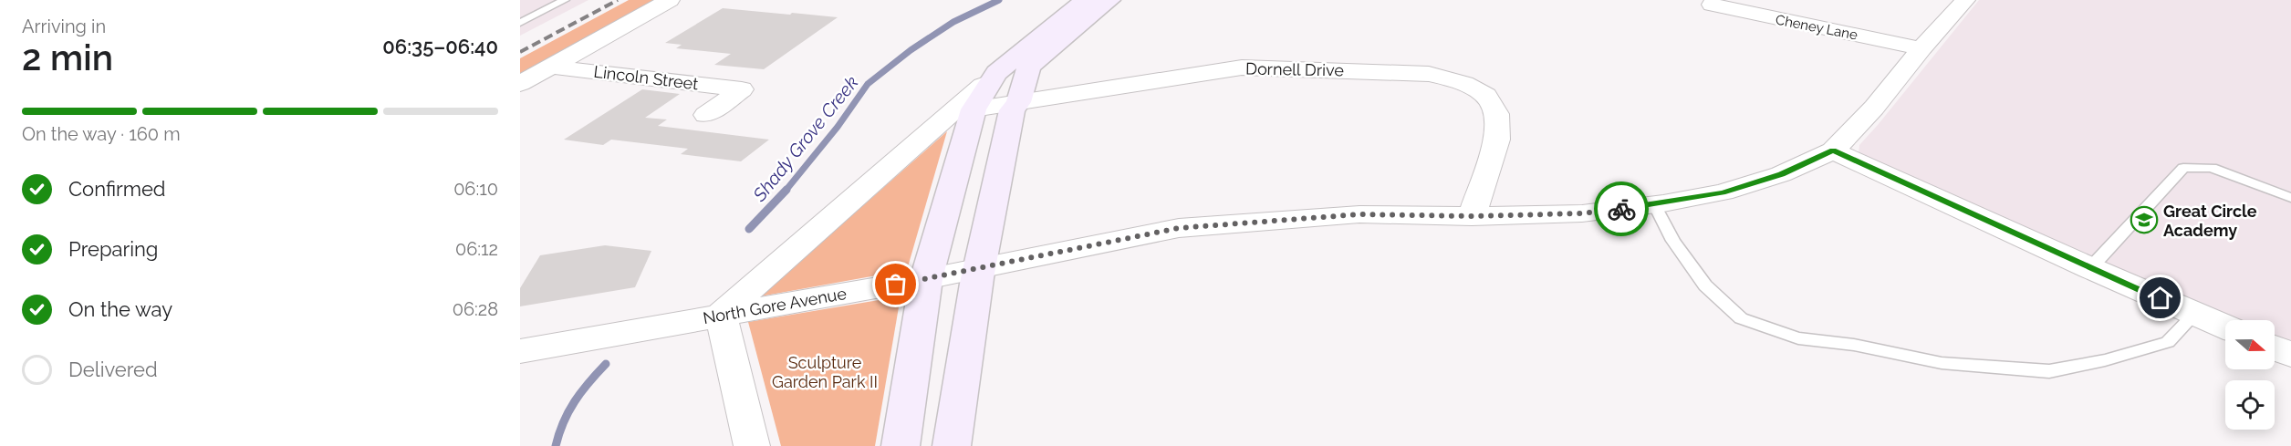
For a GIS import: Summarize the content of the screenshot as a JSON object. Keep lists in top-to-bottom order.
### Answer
{
  "streets": {
    "street": [
      "Cheney Lane",
      "Dornell Drive",
      "Lincoln Street",
      "North Gore Avenue"
    ]
  },
  "crossings": [
    ["Cheney Lane", "North Gore Avenue"],
    ["Dornell Drive", "North Gore Avenue"]
  ],
  "water": ["Shady Grove Creek"],
  "parks": ["Sculpture Garden Park II"],
  "places": {
    "school or university": ["Great Circle Academy"]
  },
  "north": "right",
  "page": {
    "heading": ["2 min", "Arriving in", "06:35–06:40"],
    "bar": "On the way · 160 m",
    "list": [
      ["Confirmed", "06:10"],
      ["Preparing", "06:12"],
      ["On the way", "06:28"],
      "Delivered"
    ]
  }
}
